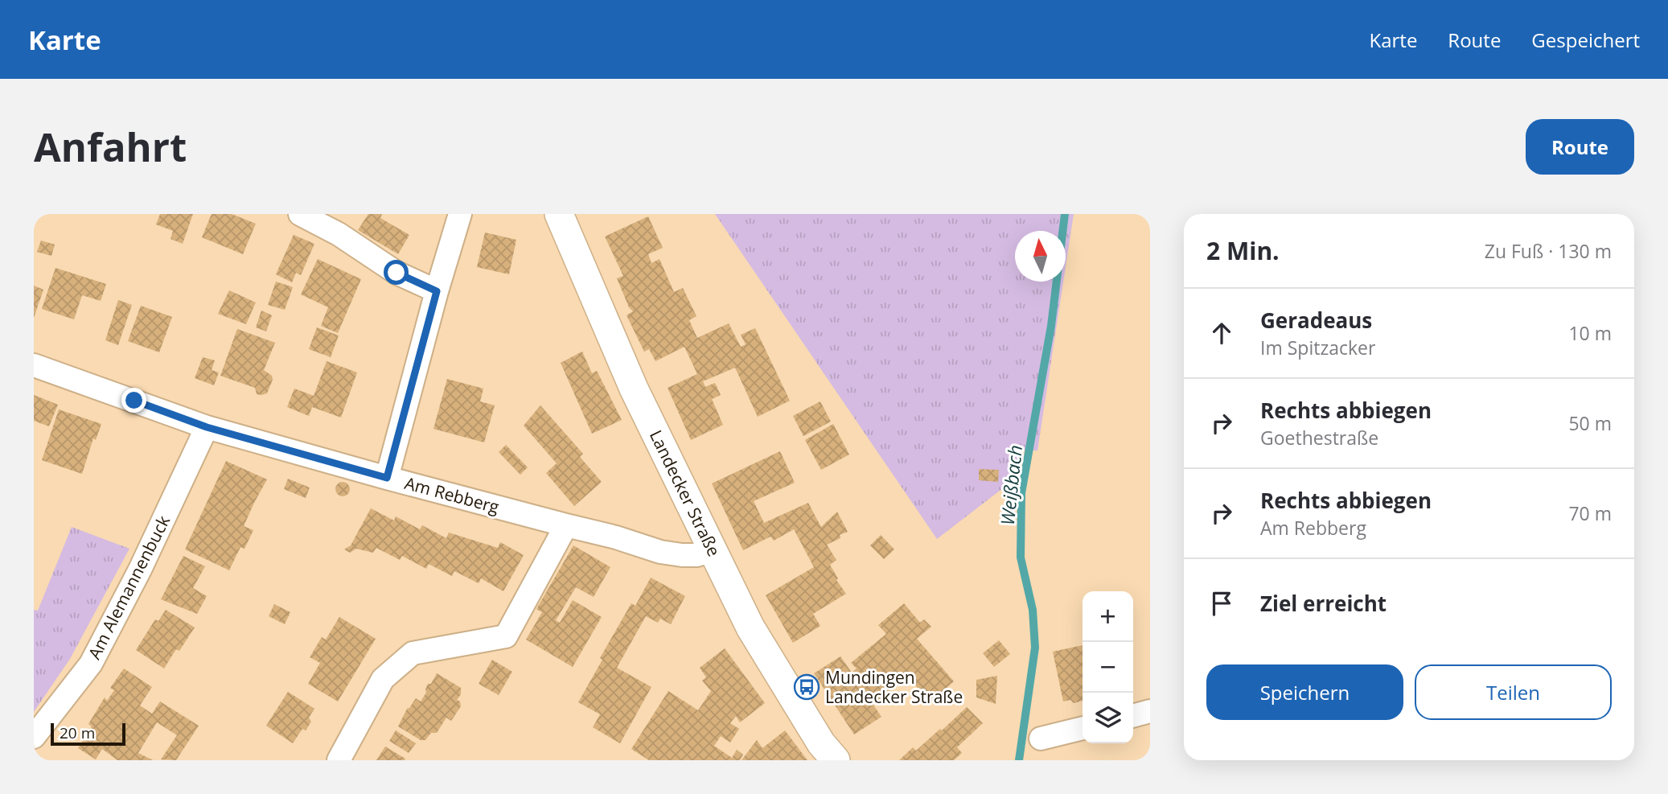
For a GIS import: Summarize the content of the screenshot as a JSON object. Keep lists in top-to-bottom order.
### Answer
{
  "streets": {
    "street": ["Landecker Straße", "Am Rebberg", "Am Alemannenbuck"]
  },
  "crossings": [
    ["Landecker Straße", "Am Rebberg"],
    ["Am Rebberg", "Am Alemannenbuck"]
  ],
  "water": ["Weißbach"],
  "places": {
    "bus stop": ["Mundingen Landecker Straße"]
  },
  "scale_bar": "20 m",
  "north": "top",
  "page": {
    "header": "Karte",
    "nav": ["Karte", "Route", "Gespeichert"],
    "buttons": [
      "Route",
      ["Speichern", "Teilen"]
    ],
    "title": "Anfahrt",
    "heading": ["2 Min.", "Zu Fuß · 130 m"],
    "list": [
      ["Geradeaus", "Im Spitzacker", "10 m"],
      ["Rechts abbiegen", "Goethestraße", "50 m"],
      ["Rechts abbiegen", "Am Rebberg", "70 m"],
      "Ziel erreicht"
    ],
    "map_buttons": ["+", "−"],
    "scale": "20 m"
  }
}
